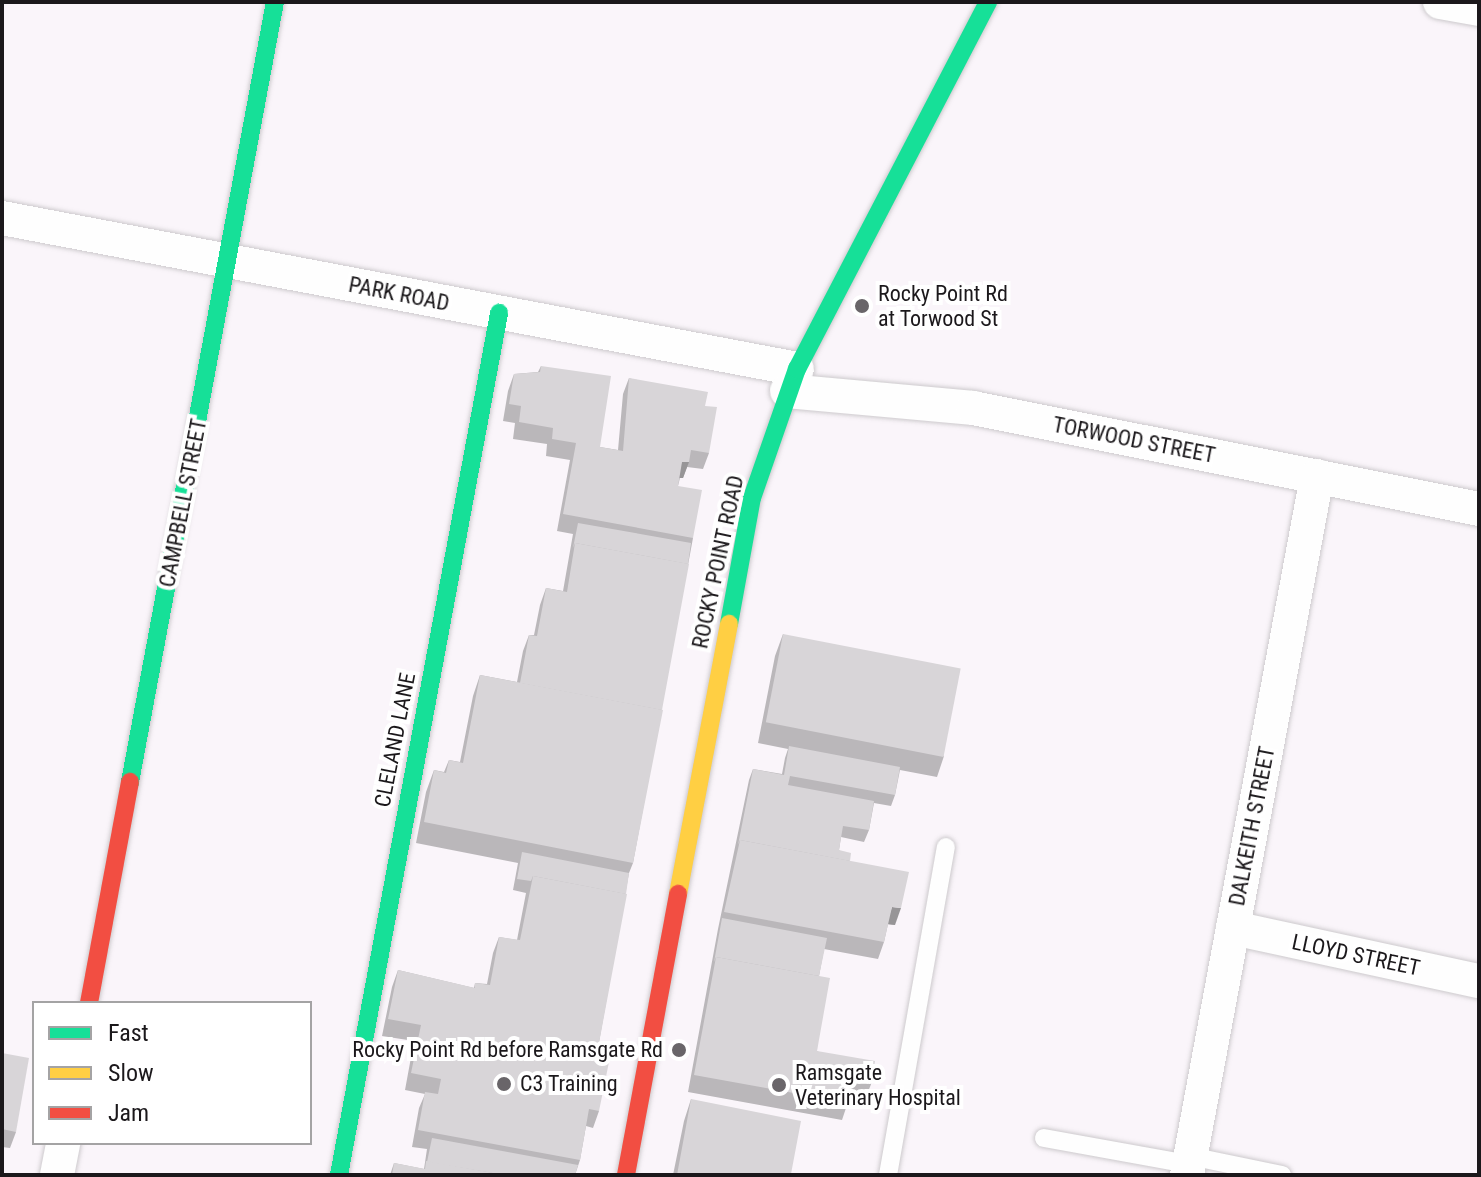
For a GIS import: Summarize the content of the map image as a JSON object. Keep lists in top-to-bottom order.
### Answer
{
  "streets": {
    "street": [
      "PARK ROAD",
      "TORWOOD STREET",
      "CAMPBELL STREET",
      "ROCKY POINT ROAD",
      "CLELAND LANE",
      "DALKEITH STREET",
      "LLOYD STREET"
    ]
  },
  "crossings": [
    ["PARK ROAD", "TORWOOD STREET"],
    ["PARK ROAD", "CAMPBELL STREET"],
    ["PARK ROAD", "ROCKY POINT ROAD"],
    ["PARK ROAD", "CLELAND LANE"],
    ["TORWOOD STREET", "ROCKY POINT ROAD"],
    ["TORWOOD STREET", "DALKEITH STREET"],
    ["DALKEITH STREET", "LLOYD STREET"]
  ],
  "places": [
    "Rocky Point Rd at Torwood St",
    "Rocky Point Rd before Ramsgate Rd",
    "C3 Training",
    "Ramsgate Veterinary Hospital"
  ],
  "legend": ["Fast", "Slow", "Jam"]
}
